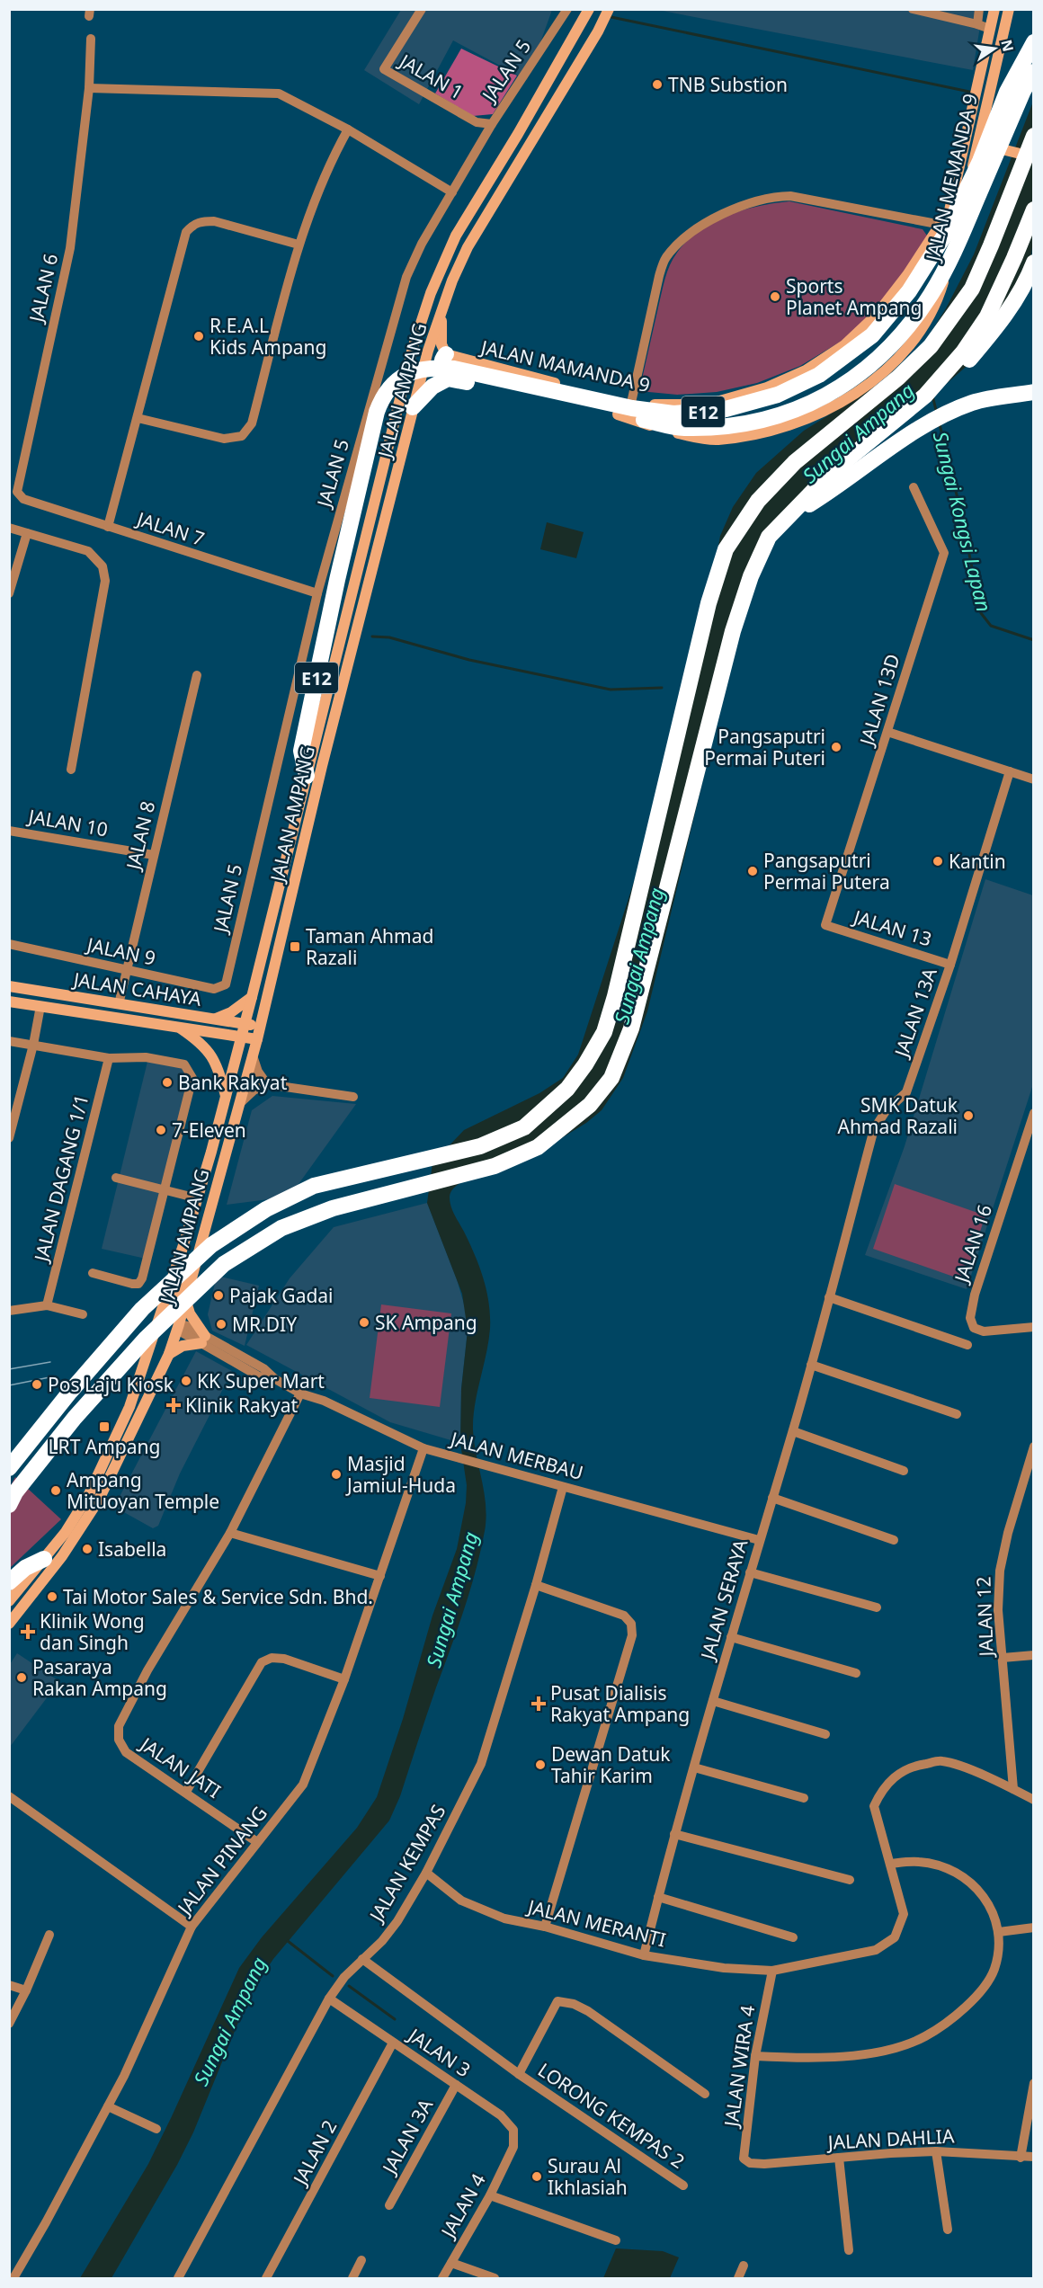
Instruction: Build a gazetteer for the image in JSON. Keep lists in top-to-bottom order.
{
  "streets": {
    "highway": ["E12"],
    "main road": [
      "JALAN MEMANDA 9",
      "JALAN MAMANDA 9",
      "JALAN AMPANG",
      "JALAN CAHAYA"
    ],
    "street": [
      "JALAN 5",
      "JALAN 1",
      "JALAN 6",
      "JALAN 7",
      "JALAN 13D",
      "JALAN 10",
      "JALAN 8",
      "JALAN 13",
      "JALAN 9",
      "JALAN 13A",
      "JALAN DAGANG 1/1",
      "JALAN 16",
      "JALAN MERBAU",
      "JALAN SERAYA",
      "JALAN 12",
      "JALAN JATI",
      "JALAN PINANG",
      "JALAN KEMPAS",
      "JALAN MERANTI",
      "JALAN 3",
      "JALAN WIRA 4",
      "LORONG KEMPAS 2",
      "JALAN 3A",
      "JALAN DAHLIA",
      "JALAN 2",
      "JALAN 4"
    ]
  },
  "crossings": [
    ["JALAN 5", "JALAN 1"],
    ["JALAN 5", "JALAN 7"],
    ["JALAN 5", "JALAN 9"],
    ["JALAN MEMANDA 9", "JALAN MAMANDA 9"],
    ["JALAN MEMANDA 9", "E12"],
    ["JALAN 6", "JALAN 7"],
    ["JALAN AMPANG", "E12"],
    ["JALAN AMPANG", "JALAN CAHAYA"],
    ["JALAN AMPANG", "JALAN MERBAU"],
    ["JALAN 13D", "JALAN 13"],
    ["JALAN 10", "JALAN 8"],
    ["JALAN 8", "JALAN 9"],
    ["JALAN 8", "JALAN CAHAYA"],
    ["JALAN 13", "JALAN 13A"],
    ["JALAN 13A", "JALAN SERAYA"],
    ["JALAN MERBAU", "JALAN SERAYA"],
    ["JALAN MERBAU", "JALAN JATI"],
    ["JALAN MERBAU", "JALAN PINANG"],
    ["JALAN MERBAU", "JALAN KEMPAS"],
    ["JALAN SERAYA", "JALAN MERANTI"],
    ["JALAN 12", "JALAN MERANTI"],
    ["JALAN JATI", "JALAN PINANG"],
    ["JALAN KEMPAS", "JALAN MERANTI"],
    ["JALAN KEMPAS", "JALAN 3"],
    ["JALAN KEMPAS", "LORONG KEMPAS 2"],
    ["JALAN MERANTI", "JALAN WIRA 4"],
    ["JALAN 3", "JALAN 3A"],
    ["JALAN 3", "JALAN 2"],
    ["JALAN 3", "JALAN 4"],
    ["JALAN WIRA 4", "JALAN DAHLIA"]
  ],
  "water": ["Sungai Ampang", "Sungai Kongsi Lapan"],
  "places": {
    "other": [
      "TNB Substion",
      "Sports Planet Ampang",
      "R.E.A.L Kids Ampang",
      "Pangsaputri Permai Puteri",
      "Kantin",
      "Pangsaputri Permai Putera",
      "Bank Rakyat",
      "SMK Datuk Ahmad Razali",
      "7-Eleven",
      "Pajak Gadai",
      "SK Ampang",
      "MR.DIY",
      "KK Super Mart",
      "Pos Laju Kiosk",
      "Masjid Jamiul-Huda",
      "Ampang Mituoyan Temple",
      "Isabella",
      "Tai Motor Sales & Service Sdn. Bhd.",
      "Pasaraya Rakan Ampang",
      "Dewan Datuk Tahir Karim",
      "Surau Al Ikhlasiah"
    ],
    "transit": ["Taman Ahmad Razali", "LRT Ampang"],
    "health": ["Klinik Rakyat", "Klinik Wong dan Singh", "Pusat Dialisis Rakyat Ampang"]
  },
  "north": "right"
}
